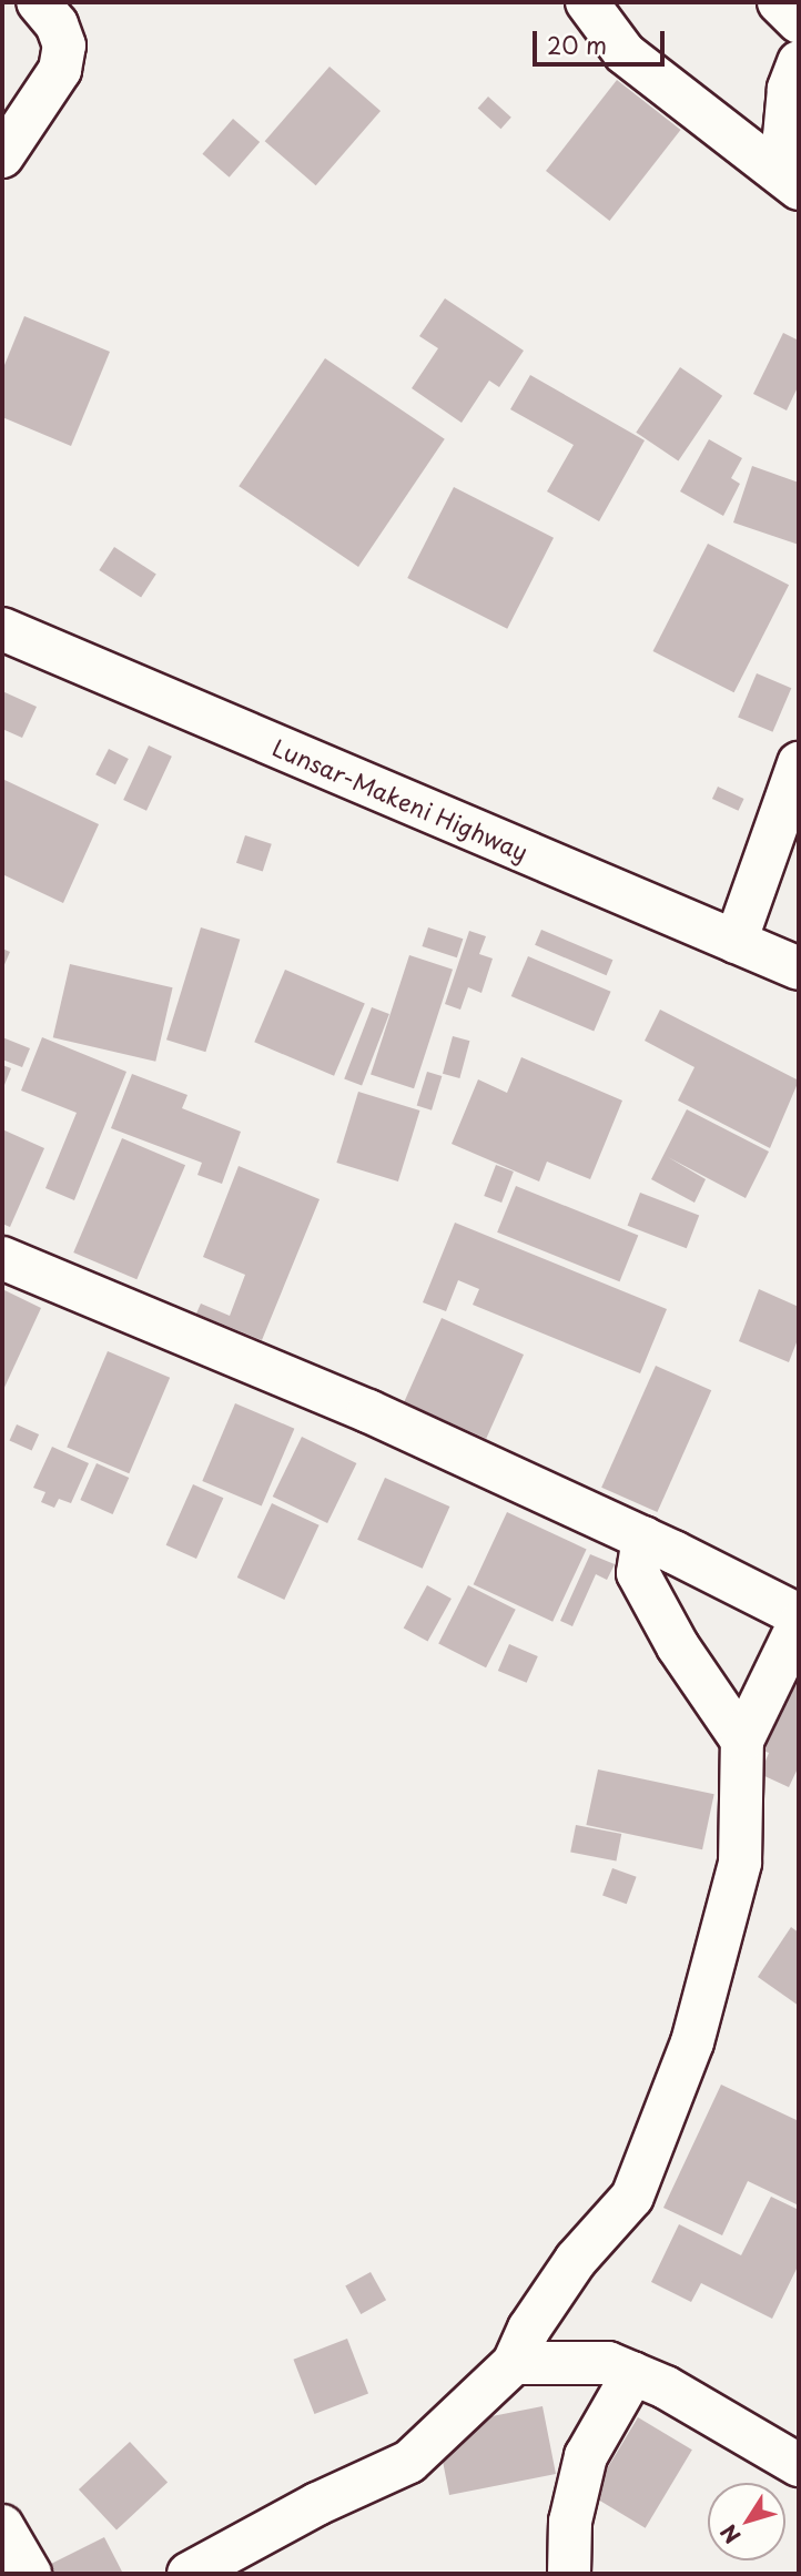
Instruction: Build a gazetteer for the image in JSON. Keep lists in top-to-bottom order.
{
  "streets": {
    "street": ["Lunsar-Makeni Highway"]
  },
  "scale_bar": "20 m",
  "north": "bottom left"
}
